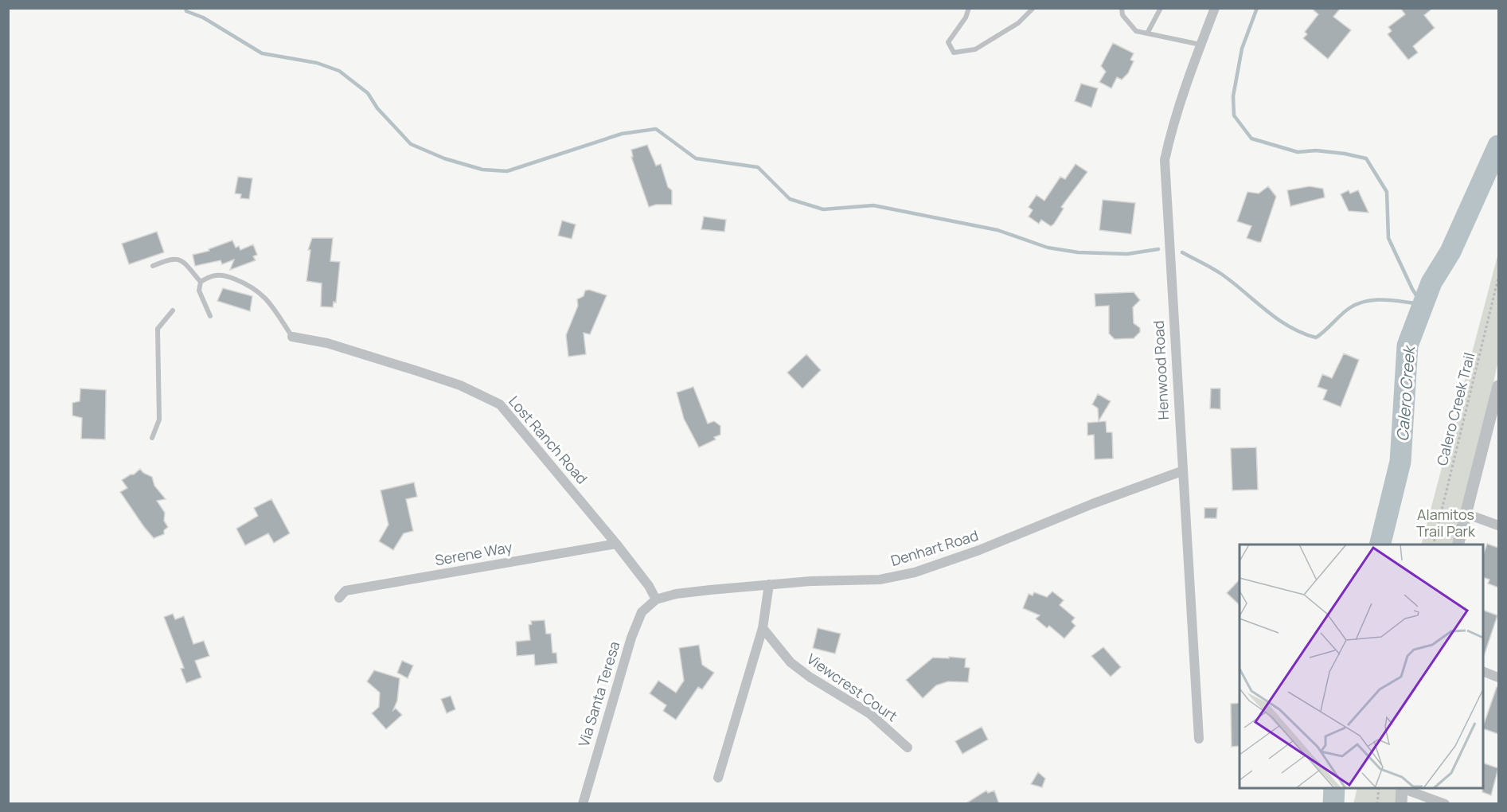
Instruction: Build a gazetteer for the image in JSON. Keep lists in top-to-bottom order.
{
  "streets": {
    "street": [
      "Henwood Road",
      "Lost Ranch Road",
      "Denhart Road",
      "Serene Way",
      "Viewcrest Court",
      "Via Santa Teresa"
    ],
    "path": ["Calero Creek Trail"]
  },
  "crossings": [
    ["Henwood Road", "Denhart Road"],
    ["Lost Ranch Road", "Denhart Road"],
    ["Lost Ranch Road", "Serene Way"],
    ["Lost Ranch Road", "Via Santa Teresa"],
    ["Denhart Road", "Via Santa Teresa"]
  ],
  "water": ["Calero Creek"],
  "parks": ["Alamitos Trail Park"]
}
